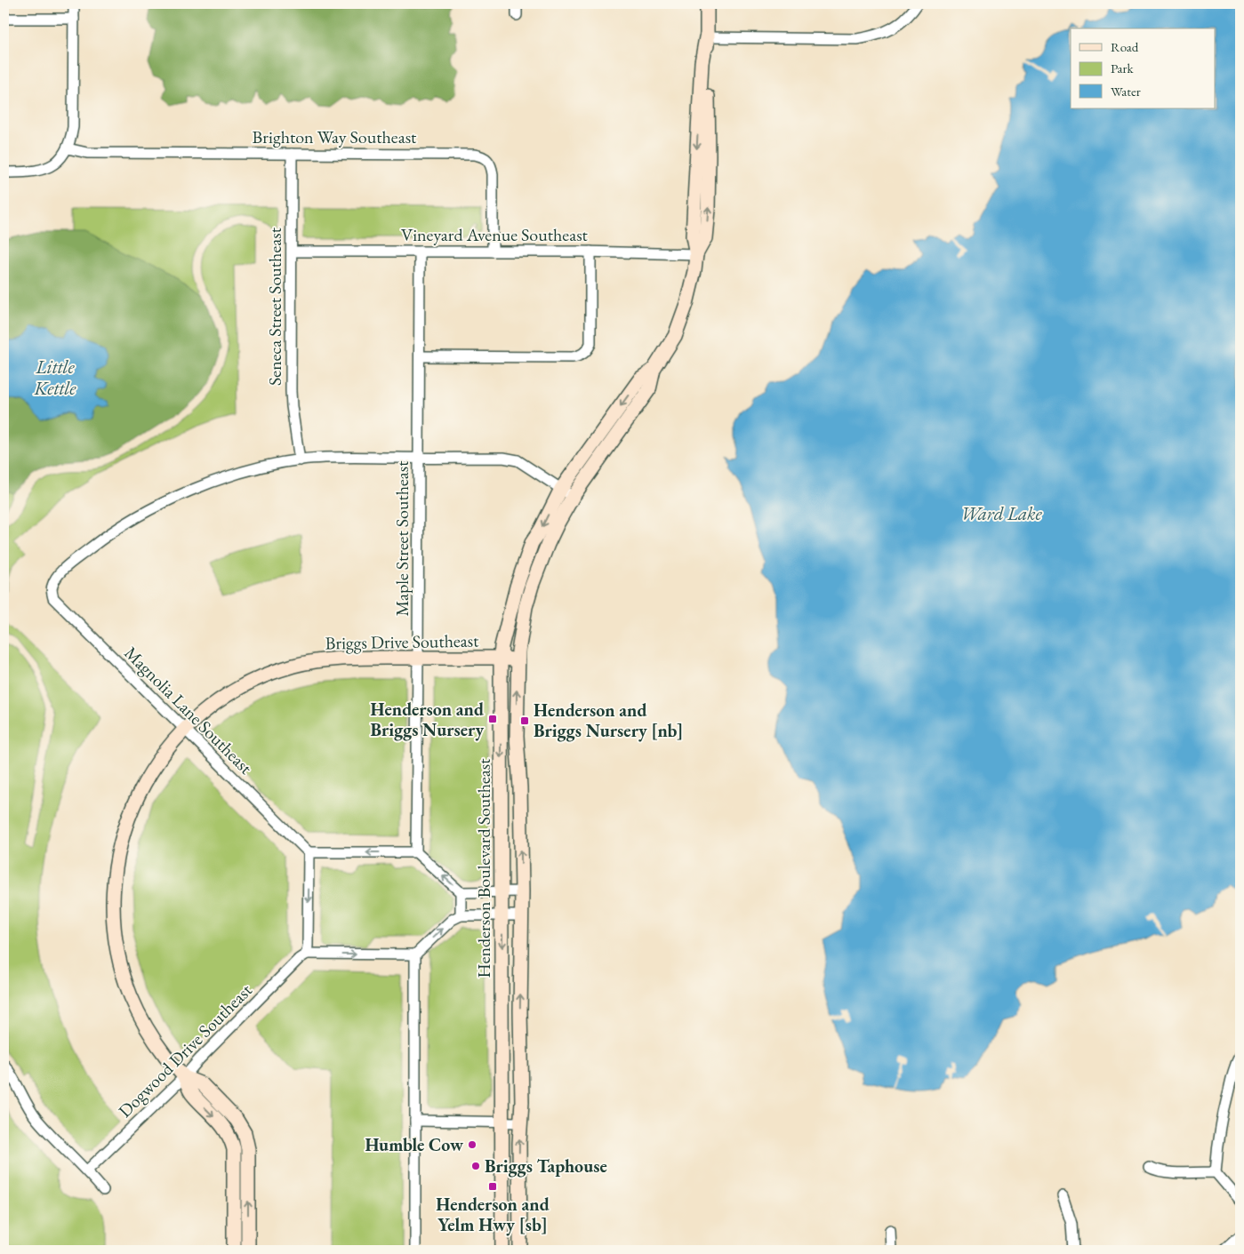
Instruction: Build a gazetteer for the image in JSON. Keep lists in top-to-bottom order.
{
  "streets": {
    "main road": ["Briggs Drive Southeast", "Henderson Boulevard Southeast"],
    "street": [
      "Brighton Way Southeast",
      "Vineyard Avenue Southeast",
      "Seneca Street Southeast",
      "Maple Street Southeast",
      "Magnolia Lane Southeast",
      "Dogwood Drive Southeast"
    ]
  },
  "crossings": [
    ["Brighton Way Southeast", "Vineyard Avenue Southeast"],
    ["Brighton Way Southeast", "Seneca Street Southeast"],
    ["Vineyard Avenue Southeast", "Seneca Street Southeast"],
    ["Vineyard Avenue Southeast", "Maple Street Southeast"],
    ["Vineyard Avenue Southeast", "Henderson Boulevard Southeast"],
    ["Seneca Street Southeast", "Magnolia Lane Southeast"],
    ["Maple Street Southeast", "Briggs Drive Southeast"],
    ["Briggs Drive Southeast", "Magnolia Lane Southeast"],
    ["Briggs Drive Southeast", "Henderson Boulevard Southeast"],
    ["Briggs Drive Southeast", "Dogwood Drive Southeast"]
  ],
  "water": ["Little Kettle", "Ward Lake"],
  "places": {
    "transit": ["Henderson and Briggs Nursery", "Henderson and Briggs Nursery [nb]", "Henderson and Yelm Hwy [sb]"],
    "other": ["Humble Cow", "Briggs Taphouse"]
  },
  "legend": ["Road", "Park", "Water"]
}
